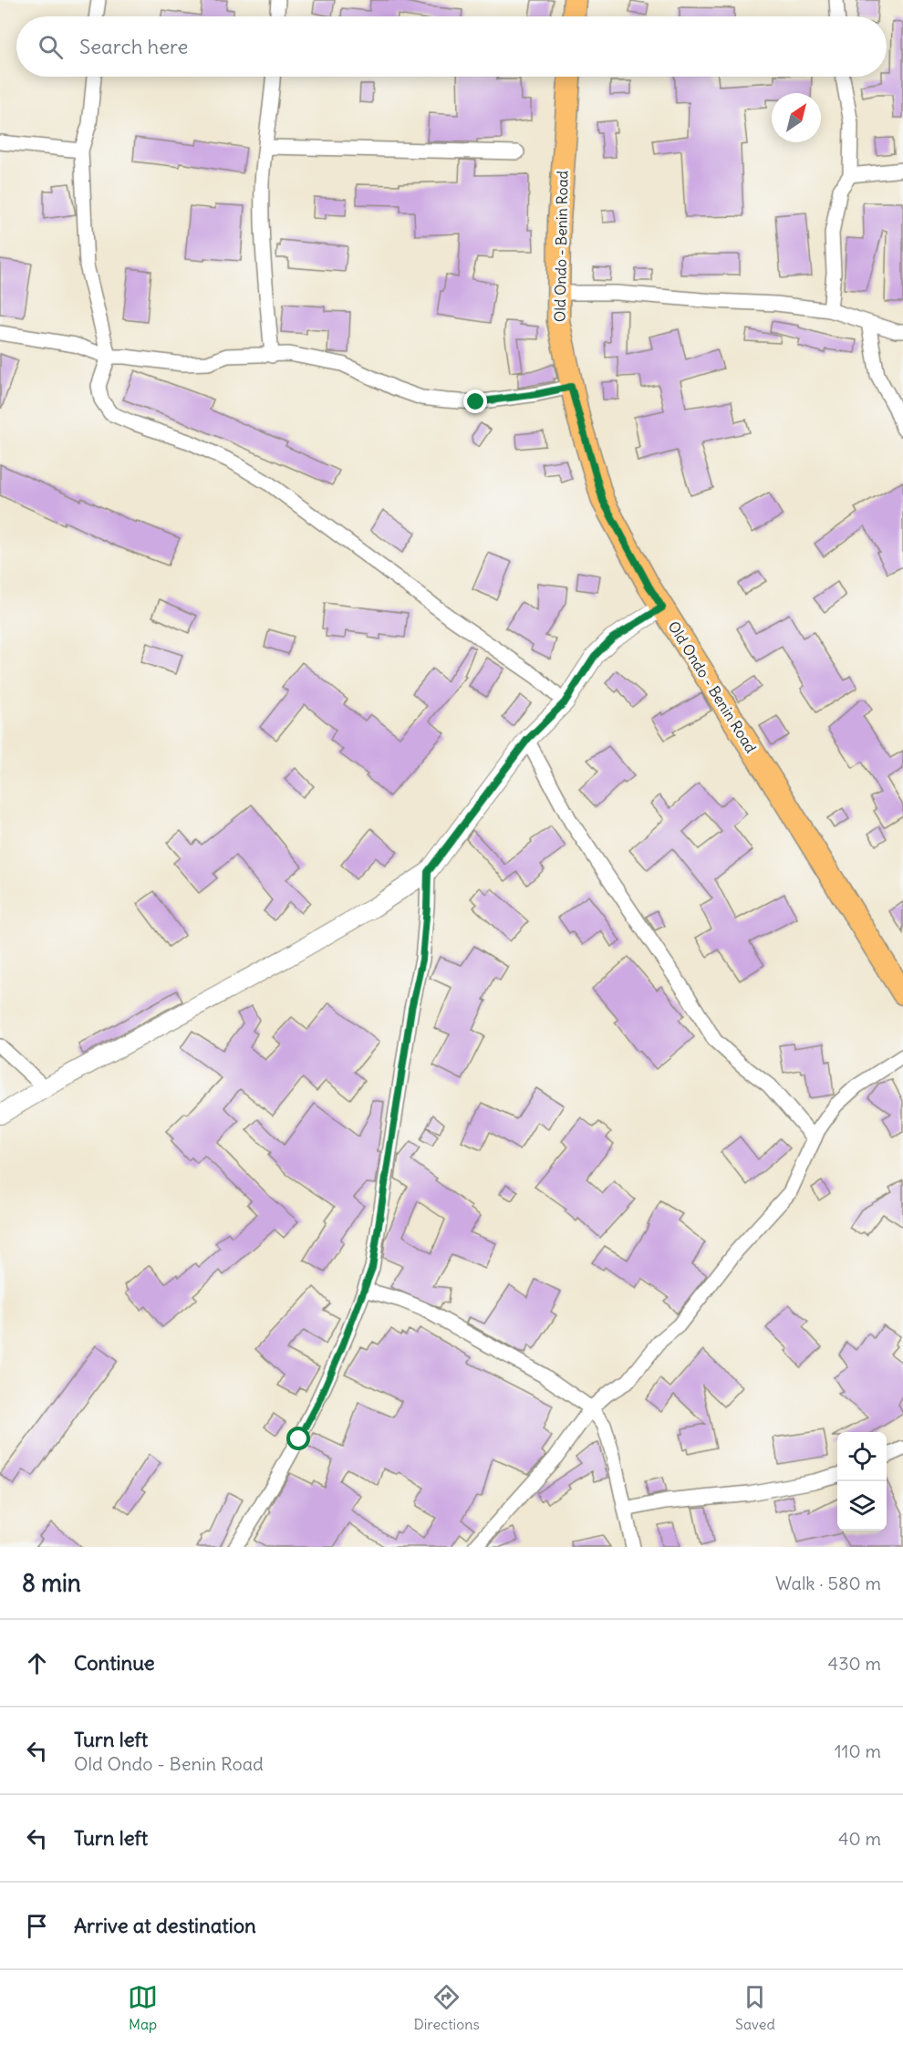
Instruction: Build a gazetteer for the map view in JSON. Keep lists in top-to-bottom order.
{
  "streets": {
    "main road": ["Old Ondo - Benin Road"]
  },
  "north": "top right",
  "page": {
    "search": "Search here",
    "heading": ["8 min", "Walk · 580 m"],
    "list": [
      ["Continue", "430 m"],
      ["Turn left", "Old Ondo - Benin Road", "110 m"],
      ["Turn left", "40 m"],
      "Arrive at destination"
    ],
    "nav": ["Map", "Directions", "Saved"]
  }
}
